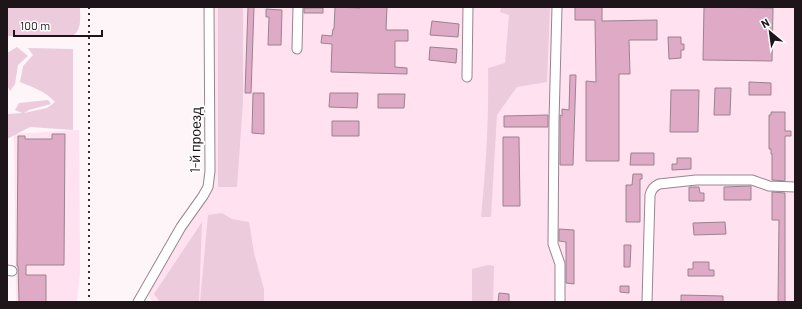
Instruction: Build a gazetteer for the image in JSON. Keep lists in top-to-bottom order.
{
  "streets": {
    "street": ["1-й проезд"]
  },
  "scale_bar": "100 m",
  "north": "top left"
}
